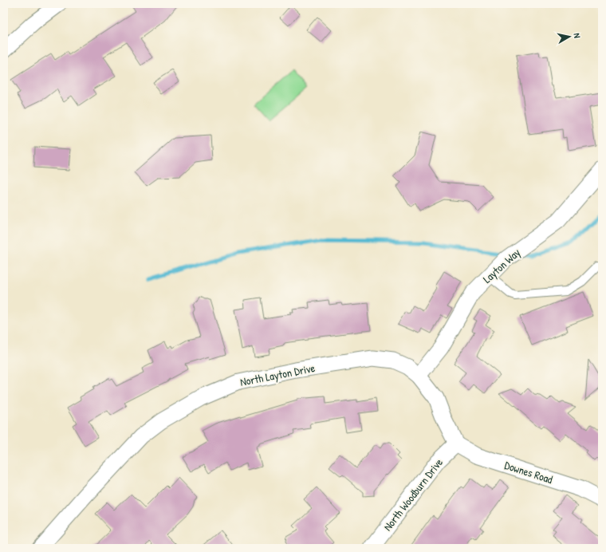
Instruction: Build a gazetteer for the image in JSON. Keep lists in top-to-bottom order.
{
  "streets": {
    "street": [
      "Layton Way",
      "North Layton Drive",
      "Downes Road",
      "North Woodburn Drive"
    ]
  },
  "crossings": [
    ["Layton Way", "North Layton Drive"],
    ["North Layton Drive", "Downes Road"],
    ["North Layton Drive", "North Woodburn Drive"],
    ["Downes Road", "North Woodburn Drive"]
  ],
  "north": "right"
}
